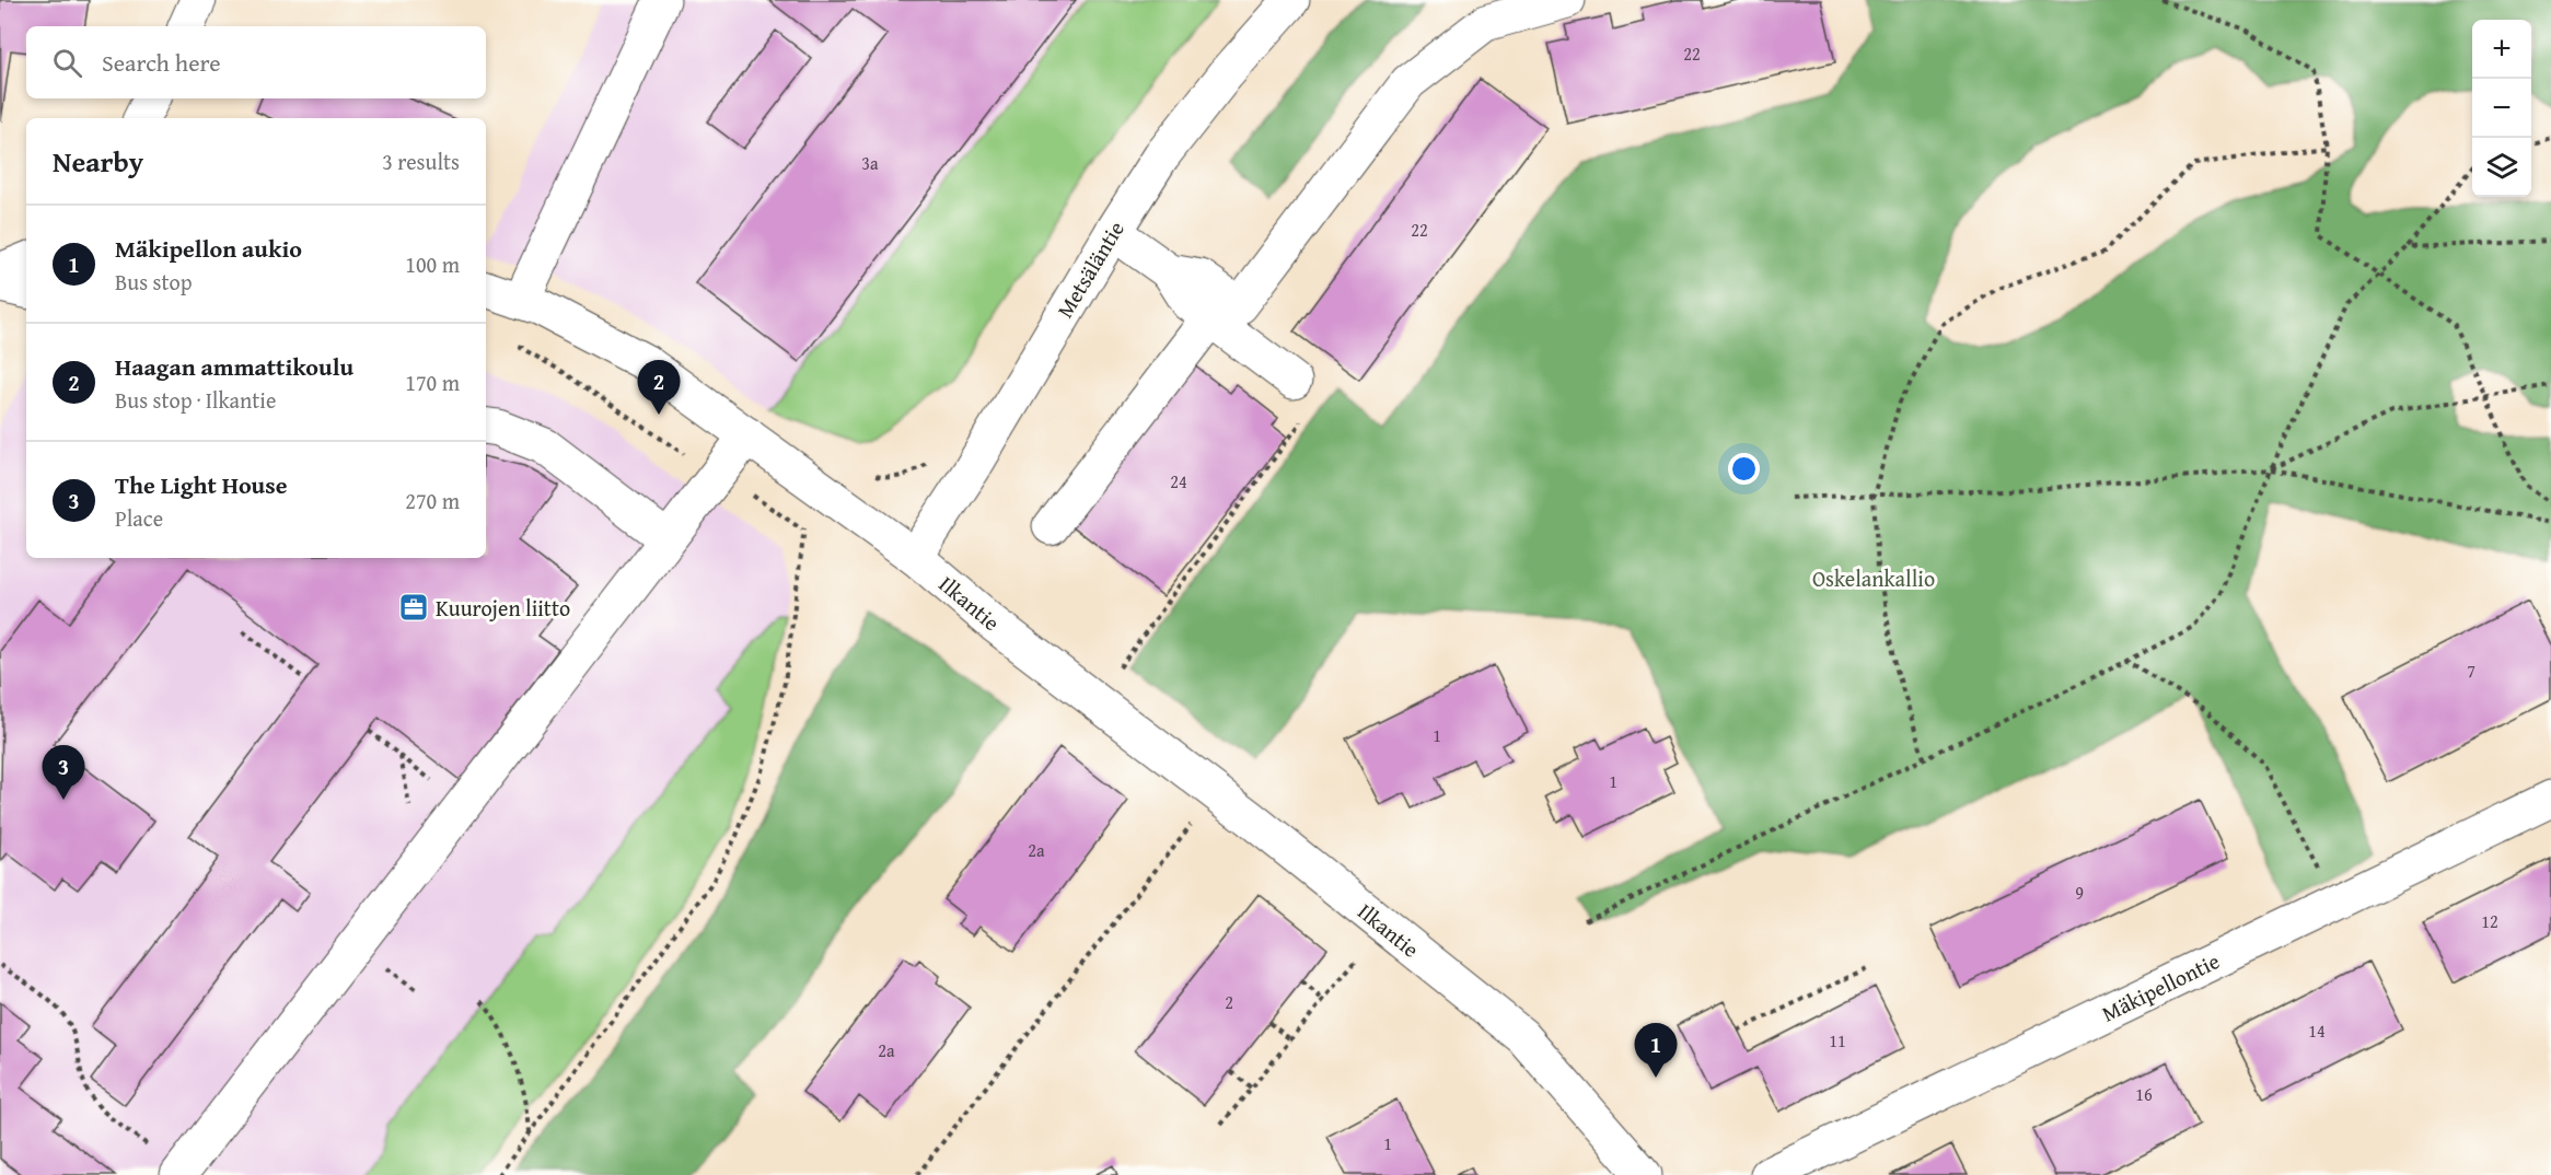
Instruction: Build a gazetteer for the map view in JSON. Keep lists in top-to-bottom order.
{
  "streets": {
    "street": ["Metsäläntie", "Ilkantie", "Mäkipellontie"]
  },
  "crossings": [
    ["Metsäläntie", "Ilkantie"]
  ],
  "parks": ["Oskelankallio"],
  "places": {
    "office": ["Kuurojen liitto"]
  },
  "house_numbers": [
    "22",
    "3a",
    "22",
    "24",
    "7",
    "1",
    "1",
    "2a",
    "9",
    "12",
    "2",
    "14",
    "11",
    "2a",
    "16",
    "1"
  ],
  "page": {
    "map_buttons": ["+", "−"],
    "search": "Search here",
    "heading": ["Nearby", "3 results"],
    "list": [
      {
        "mark": "1",
        "name": "Mäkipellon aukio",
        "note": "Bus stop",
        "value": "100 m"
      },
      {
        "mark": "2",
        "name": "Haagan ammattikoulu",
        "note": "Bus stop · Ilkantie",
        "value": "170 m"
      },
      {
        "mark": "3",
        "name": "The Light House",
        "note": "Place",
        "value": "270 m"
      }
    ],
    "pins": ["2", "3", "1"]
  }
}
